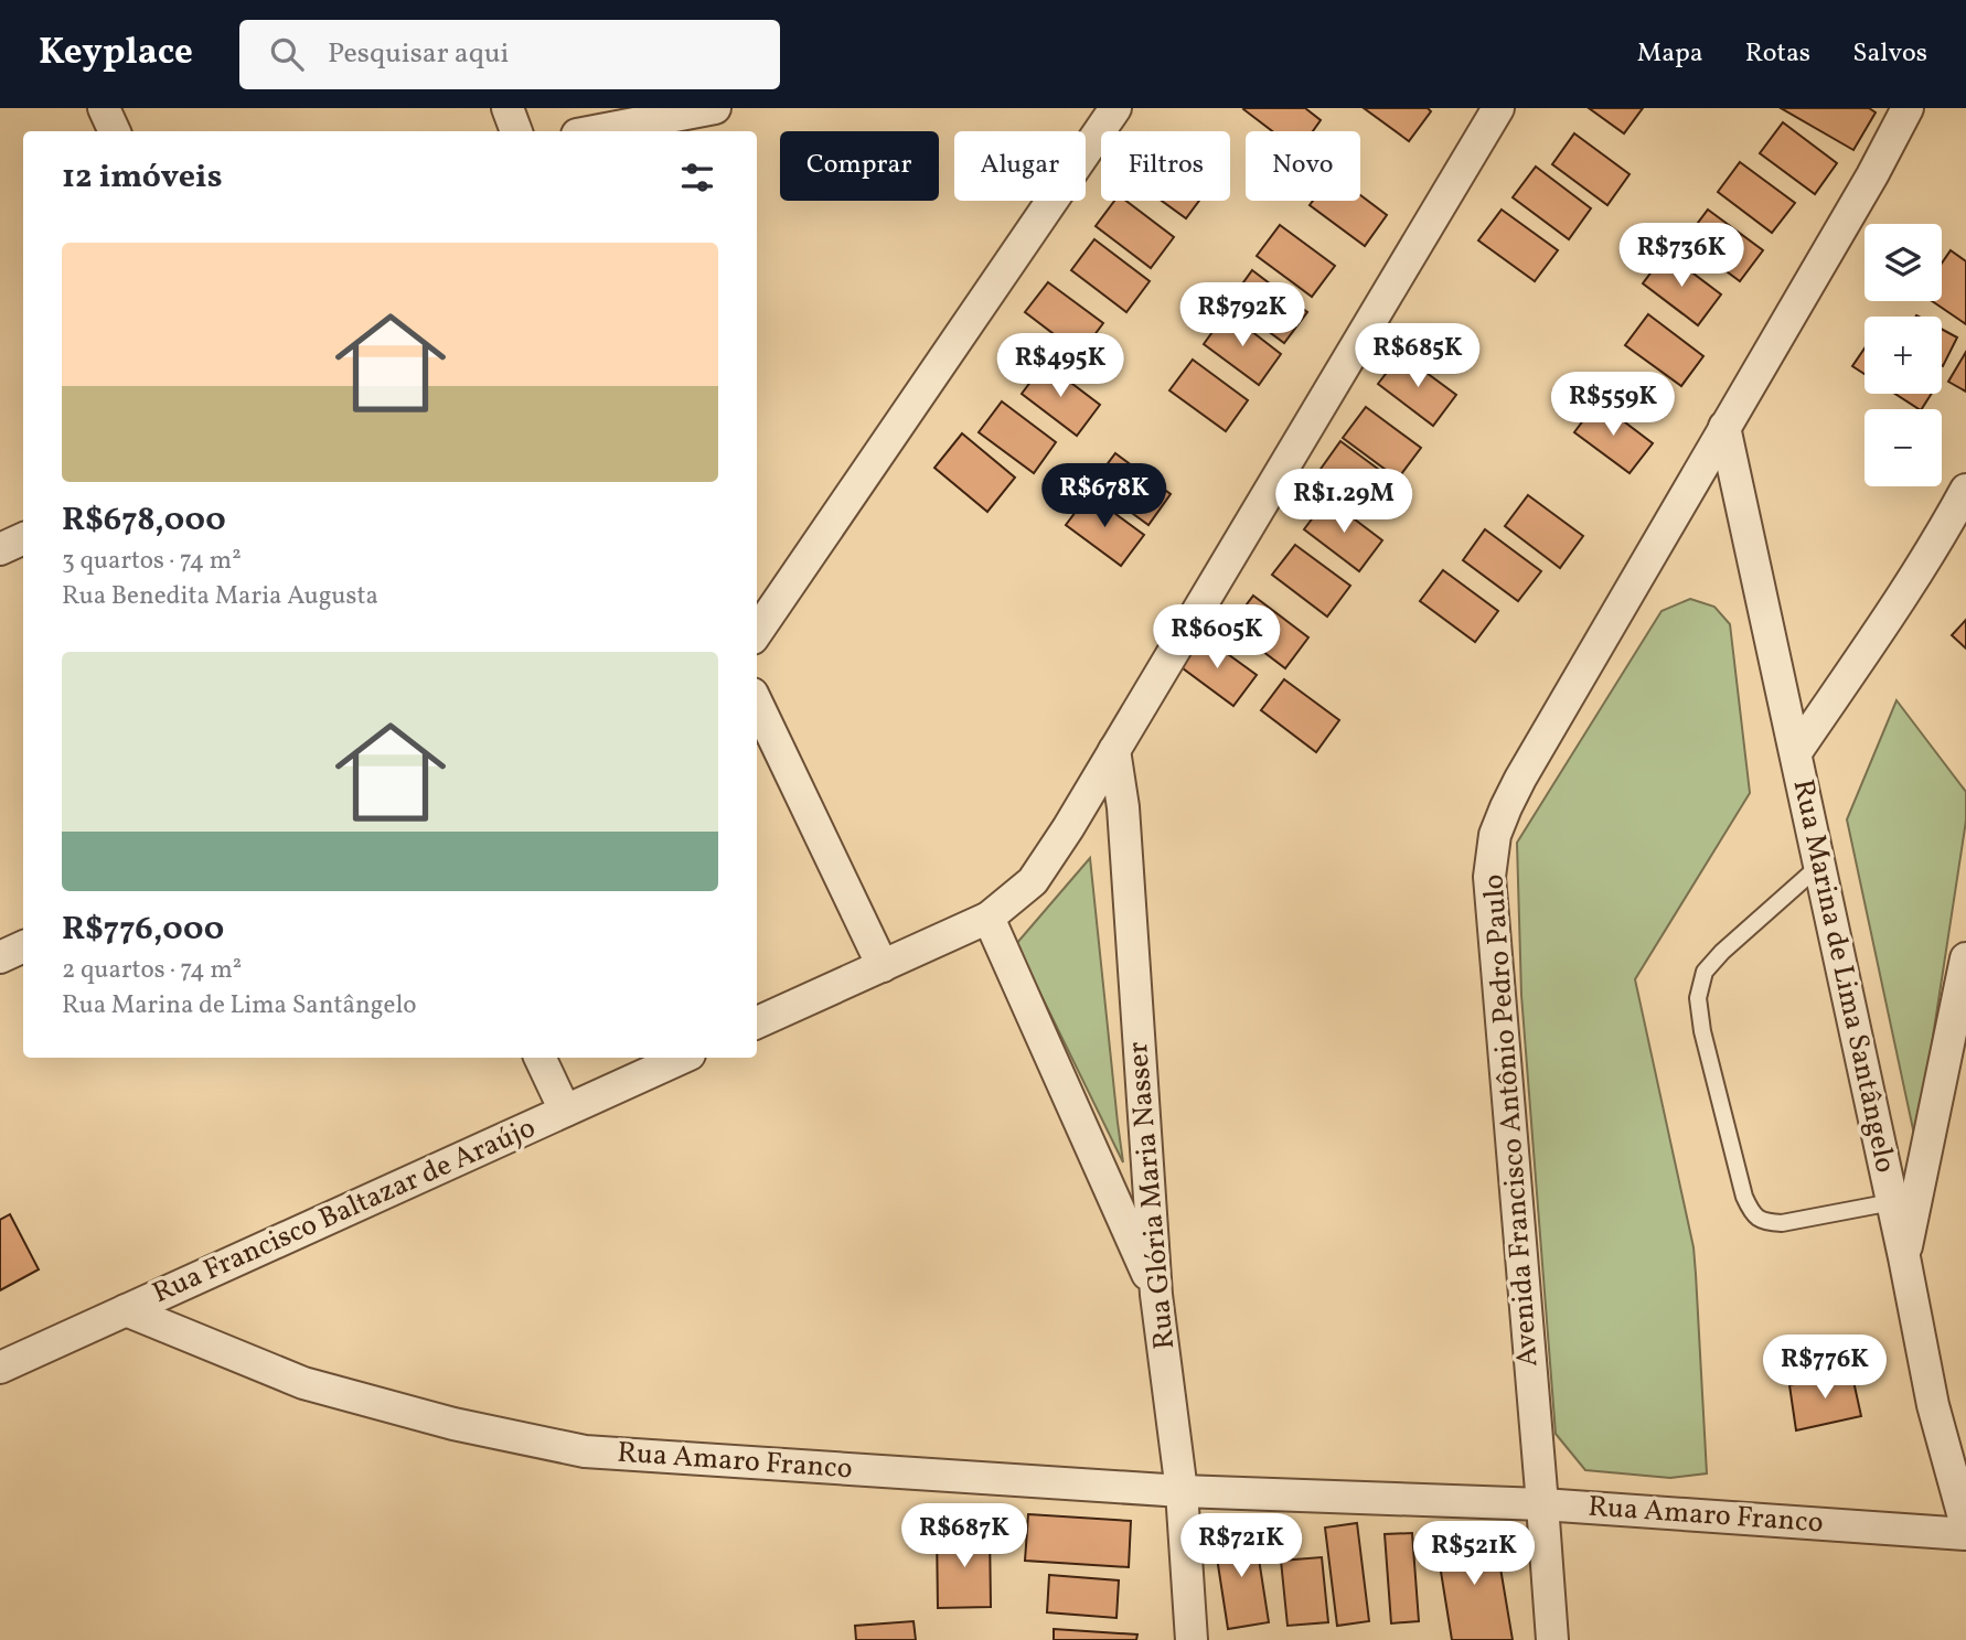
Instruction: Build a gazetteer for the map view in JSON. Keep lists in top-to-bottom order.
{
  "streets": {
    "street": [
      "Rua Marina de Lima Santângelo",
      "Avenida Francisco Antônio Pedro Paulo",
      "Rua Glória Maria Nasser",
      "Rua Francisco Baltazar de Araújo",
      "Rua Amaro Franco"
    ]
  },
  "crossings": [
    ["Rua Marina de Lima Santângelo", "Avenida Francisco Antônio Pedro Paulo"],
    ["Avenida Francisco Antônio Pedro Paulo", "Rua Amaro Franco"],
    ["Rua Glória Maria Nasser", "Rua Amaro Franco"],
    ["Rua Francisco Baltazar de Araújo", "Rua Amaro Franco"]
  ],
  "page": {
    "header": "Keyplace",
    "search": "Pesquisar aqui",
    "nav": ["Mapa", "Rotas", "Salvos"],
    "chip": [
      "Comprar",
      "Alugar",
      "Filtros",
      "Novo"
    ],
    "heading": "12 imóveis",
    "price": [
      "R$736K",
      "R$792K",
      "R$685K",
      "R$495K",
      "R$559K",
      "R$678K",
      "R$1.29M",
      "R$605K",
      "R$776K",
      "R$687K",
      "R$721K",
      "R$521K"
    ],
    "map_buttons": ["+", "−"],
    "list": [
      {
        "name": "R$678,000",
        "note": "3 quartos · 74 m² · Rua Benedita Maria Augusta"
      },
      {
        "name": "R$776,000",
        "note": "2 quartos · 74 m² · Rua Marina de Lima Santângelo"
      }
    ]
  }
}
